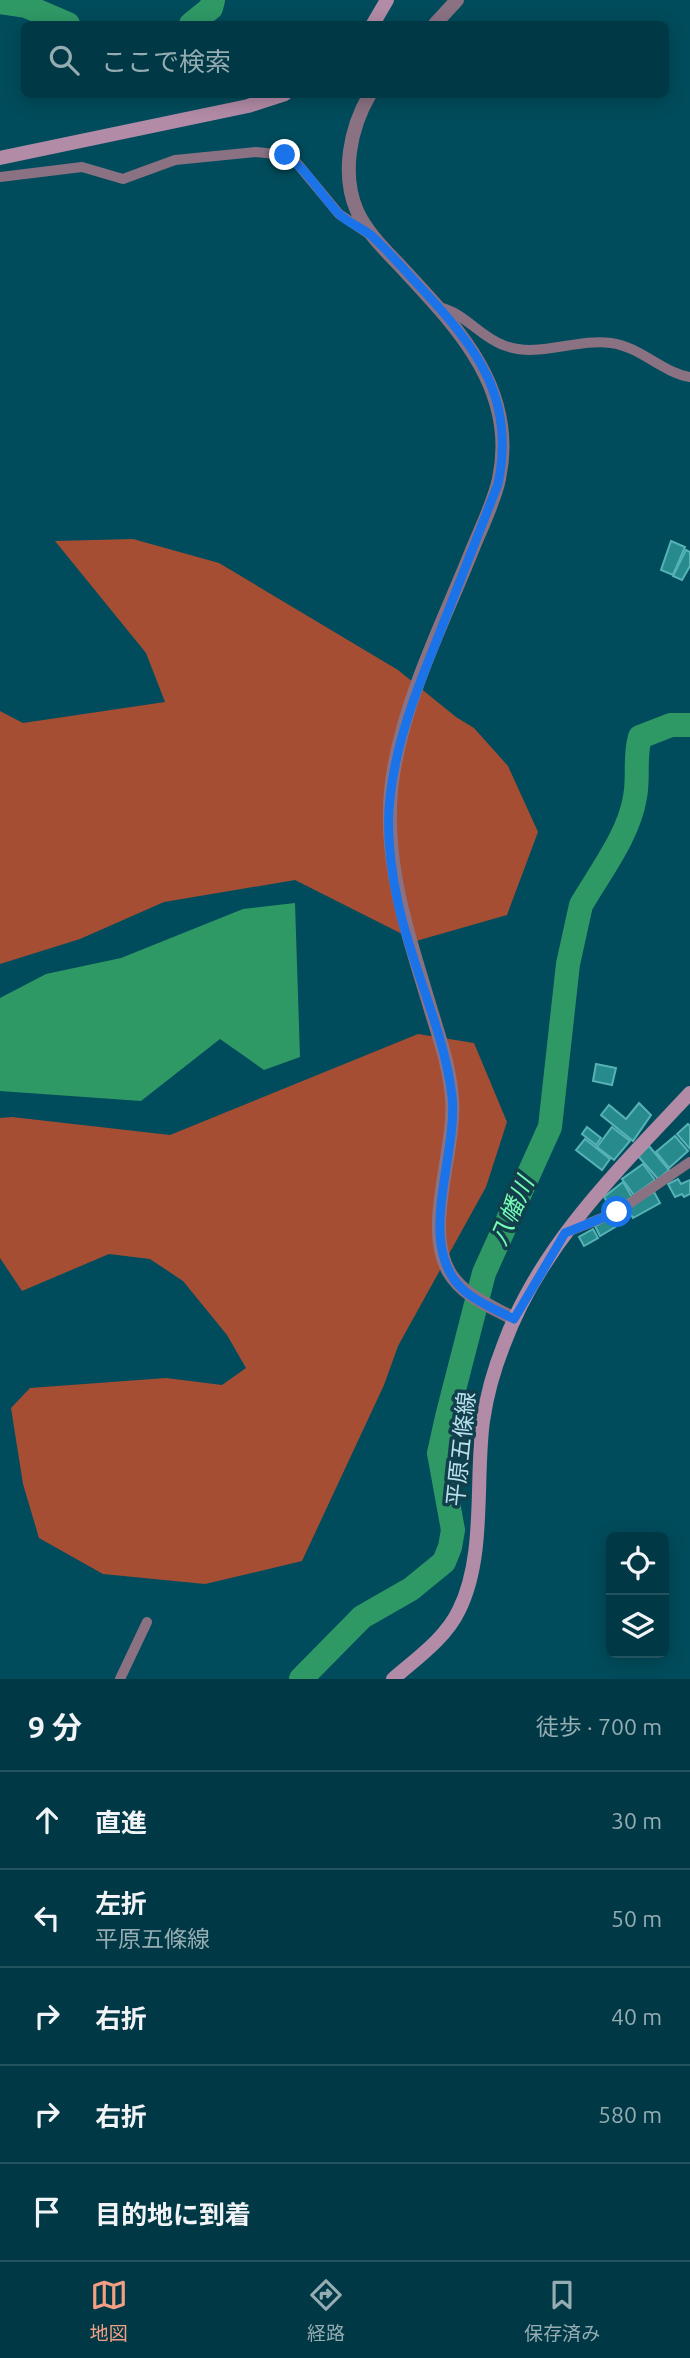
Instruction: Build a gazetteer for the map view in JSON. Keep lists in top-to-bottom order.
{
  "streets": {
    "main road": ["平原五條線"]
  },
  "water": ["八幡川"],
  "page": {
    "search": "ここで検索",
    "heading": ["9 分", "徒歩 · 700 m"],
    "list": [
      ["直進", "30 m"],
      ["左折", "平原五條線", "50 m"],
      ["右折", "40 m"],
      ["右折", "580 m"],
      "目的地に到着"
    ],
    "nav": ["地図", "経路", "保存済み"]
  }
}
